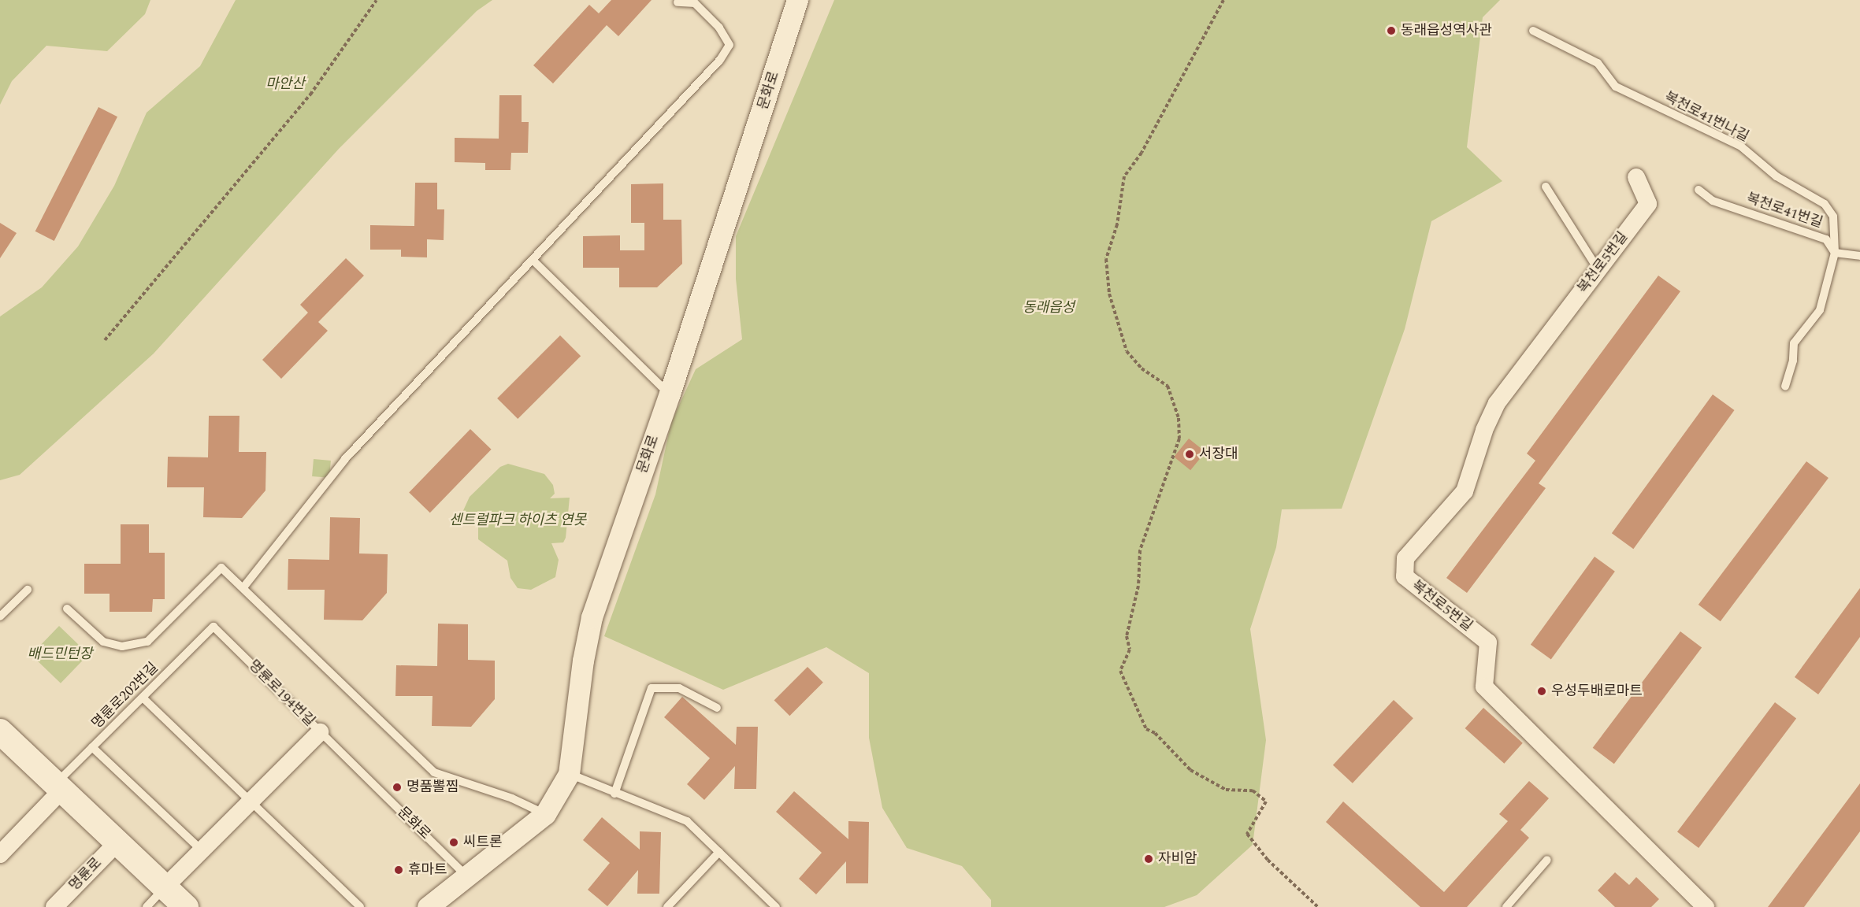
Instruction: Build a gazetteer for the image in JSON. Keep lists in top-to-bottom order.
{
  "streets": {
    "street": [
      "문화로",
      "복천로5번길",
      "명륜로194번길",
      "명륜로"
    ],
    "lane": ["복천로41번나길", "복천로41번길", "명륜로202번길"]
  },
  "crossings": [
    ["문화로", "명륜로194번길"],
    ["복천로41번나길", "복천로41번길"],
    ["명륜로194번길", "명륜로202번길"]
  ],
  "parks": [
    "마안산",
    "동래읍성",
    "센트럴파크 하이츠 연못",
    "배드민턴장"
  ],
  "places": [
    "동래읍성역사관",
    "서장대",
    "우성두배로마트",
    "명품뽈찜",
    "씨트론",
    "자비암",
    "휴마트"
  ]
}
